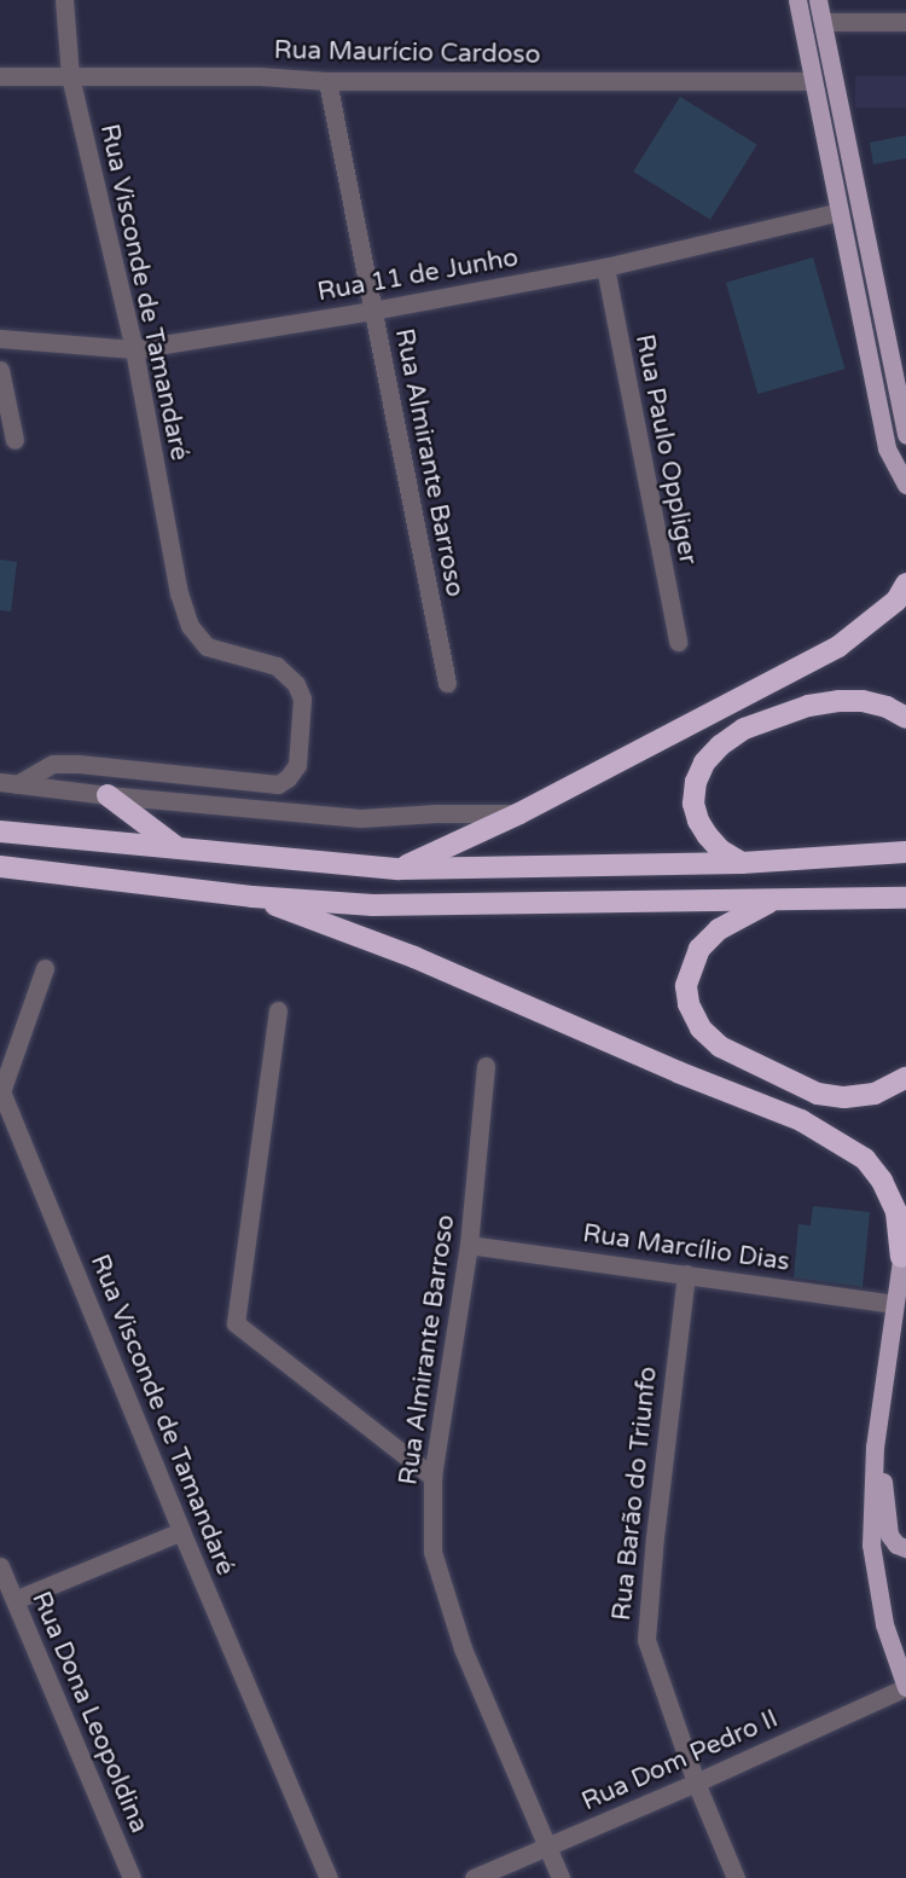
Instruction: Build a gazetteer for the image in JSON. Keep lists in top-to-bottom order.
{
  "streets": {
    "street": [
      "Rua Maurício Cardoso",
      "Rua 11 de Junho",
      "Rua Visconde de Tamandaré",
      "Rua Paulo Oppliger",
      "Rua Almirante Barroso",
      "Rua Marcílio Dias",
      "Rua Barão do Triunfo",
      "Rua Dona Leopoldina",
      "Rua Dom Pedro II"
    ]
  },
  "crossings": [
    ["Rua Maurício Cardoso", "Rua Visconde de Tamandaré"],
    ["Rua Maurício Cardoso", "Rua Almirante Barroso"],
    ["Rua 11 de Junho", "Rua Visconde de Tamandaré"],
    ["Rua 11 de Junho", "Rua Paulo Oppliger"],
    ["Rua 11 de Junho", "Rua Almirante Barroso"],
    ["Rua Almirante Barroso", "Rua Marcílio Dias"],
    ["Rua Almirante Barroso", "Rua Dom Pedro II"],
    ["Rua Marcílio Dias", "Rua Barão do Triunfo"],
    ["Rua Barão do Triunfo", "Rua Dom Pedro II"]
  ]
}
